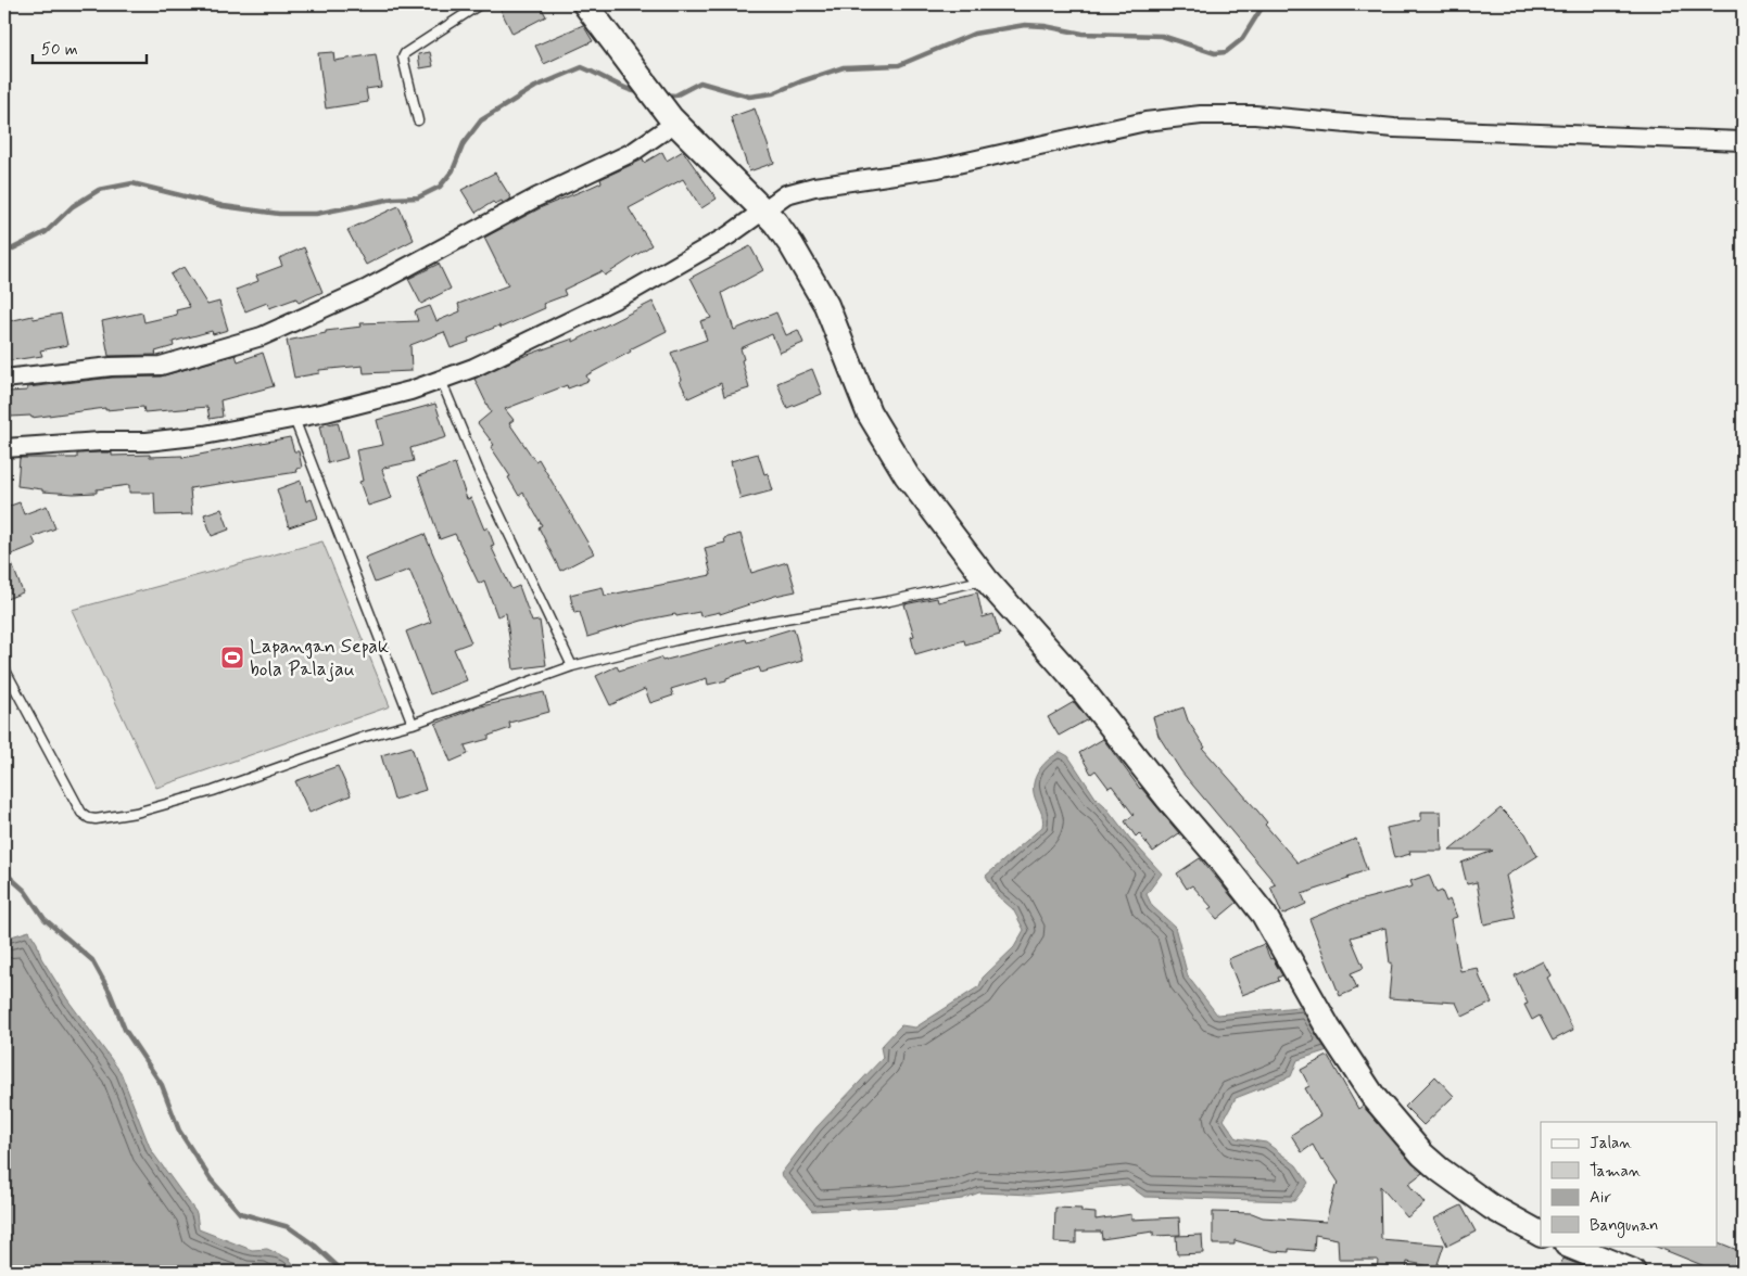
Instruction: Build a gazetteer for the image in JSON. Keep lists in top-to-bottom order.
{
  "places": {
    "sports": ["Lapangan Sepak bola Palajau"]
  },
  "legend": [
    "Jalan",
    "Taman",
    "Air",
    "Bangunan"
  ],
  "scale_bar": "50 m"
}
